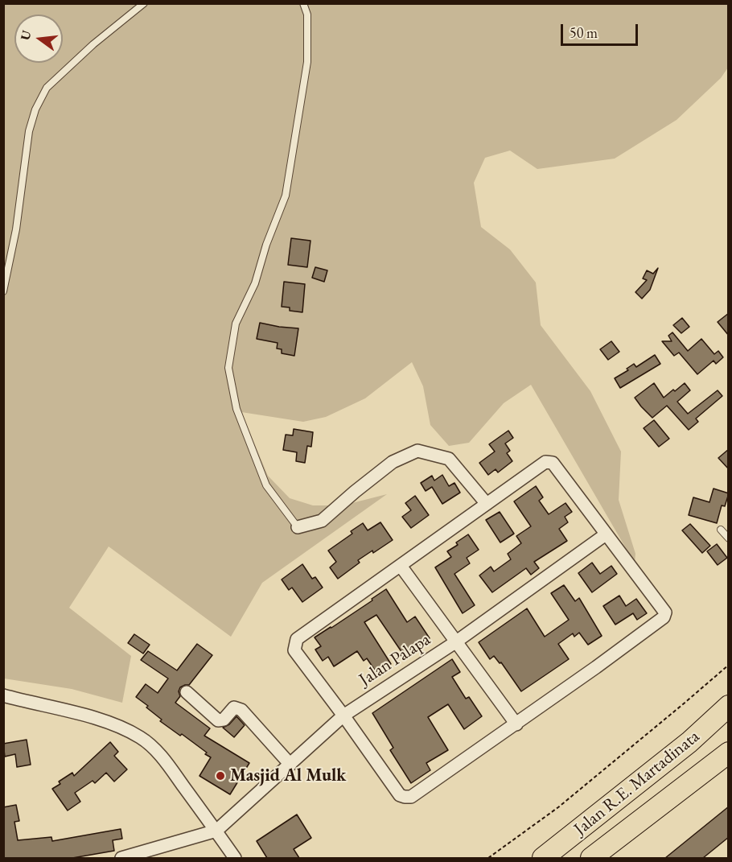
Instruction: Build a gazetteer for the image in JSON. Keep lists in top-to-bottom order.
{
  "streets": {
    "highway": ["Jalan R.E. Martadinata"],
    "street": ["Jalan Palapa"]
  },
  "places": ["Masjid Al Mulk"],
  "scale_bar": "50 m",
  "north": "left"
}
